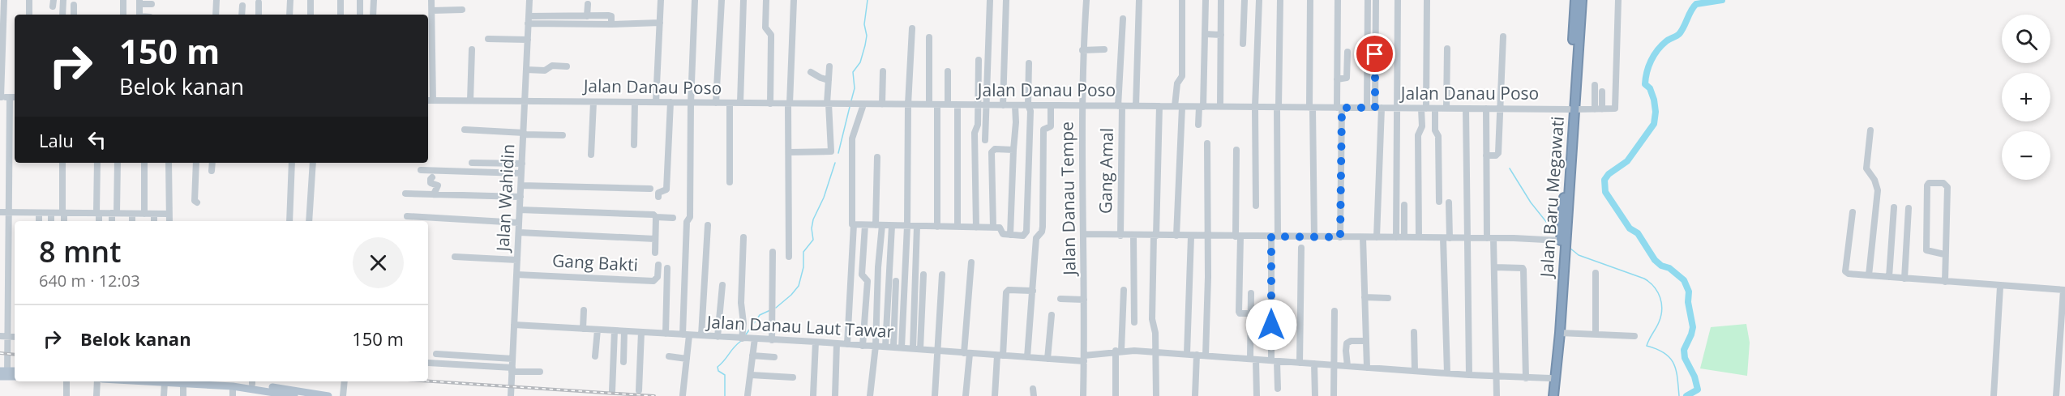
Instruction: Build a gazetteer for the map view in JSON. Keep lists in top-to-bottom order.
{
  "streets": {
    "highway": ["Jalan Baru Megawati"],
    "street": [
      "Jalan Danau Poso",
      "Gang Amal",
      "Jalan Wahidin",
      "Jalan Danau Tempe",
      "Gang Bakti",
      "Jalan Danau Laut Tawar"
    ]
  },
  "crossings": [
    ["Jalan Danau Poso", "Gang Amal"],
    ["Jalan Danau Poso", "Jalan Baru Megawati"],
    ["Jalan Danau Poso", "Jalan Wahidin"],
    ["Jalan Danau Poso", "Jalan Danau Tempe"],
    ["Jalan Baru Megawati", "Jalan Danau Laut Tawar"],
    ["Jalan Wahidin", "Gang Bakti"],
    ["Jalan Wahidin", "Jalan Danau Laut Tawar"],
    ["Jalan Danau Tempe", "Jalan Danau Laut Tawar"]
  ],
  "page": {
    "map_buttons": ["+", "−"],
    "turn": ["150 m", "Belok kanan"],
    "then": "Lalu",
    "heading": ["8 mnt", "640 m · 12:03"],
    "list": [
      {
        "name": "Belok kanan",
        "value": "150 m"
      }
    ]
  }
}
